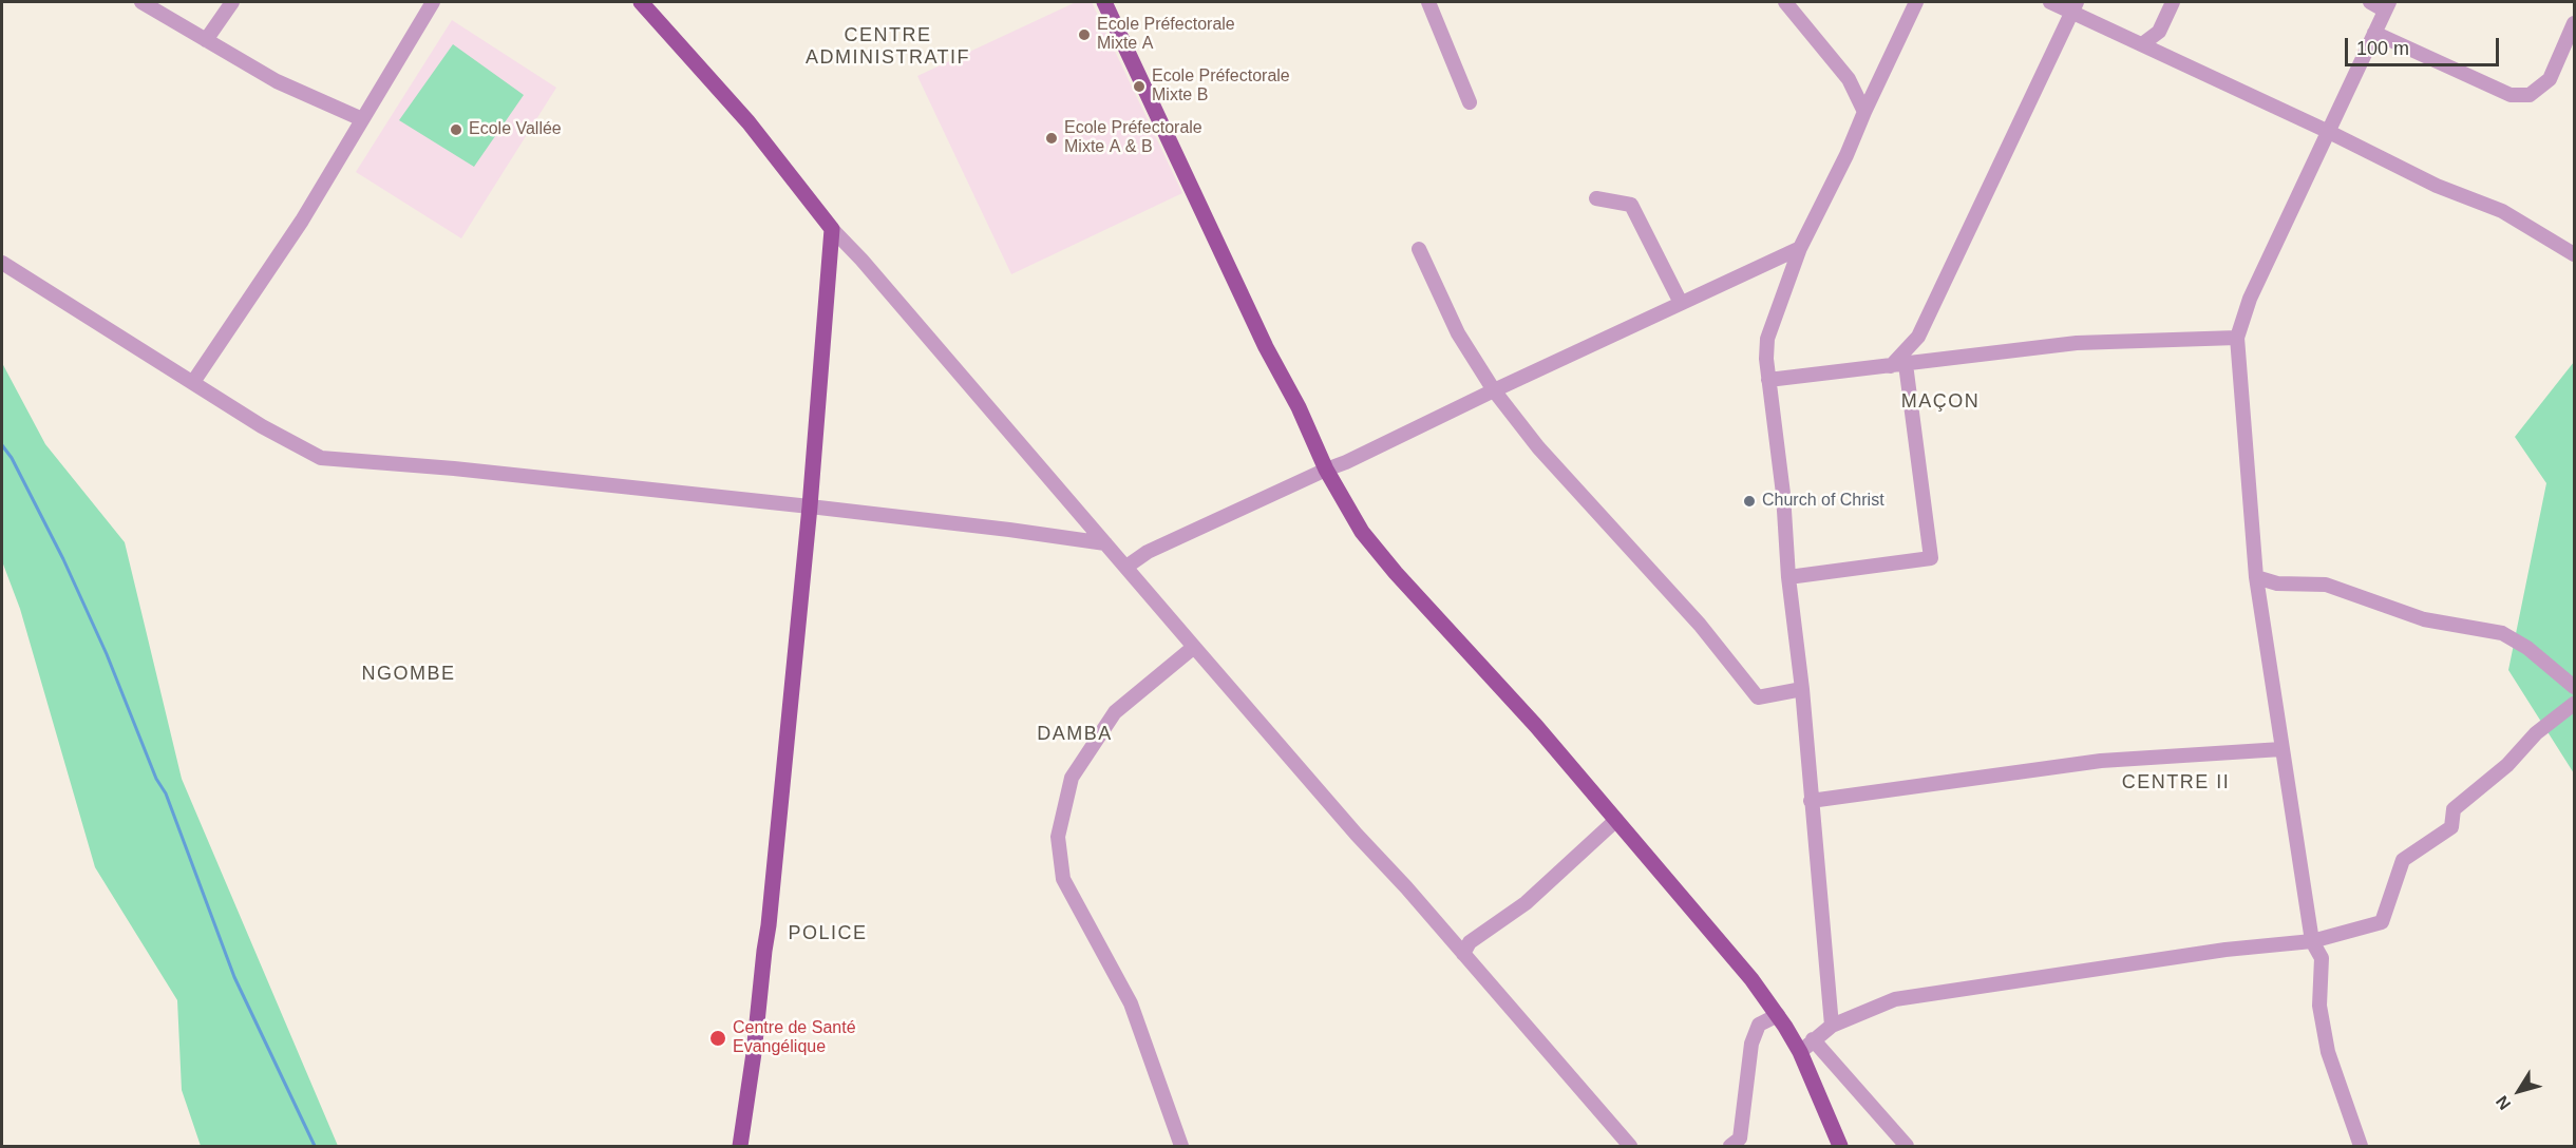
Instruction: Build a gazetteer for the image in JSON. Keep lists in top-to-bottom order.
{
  "districts": [
    "CENTRE ADMINISTRATIF",
    "MAÇON",
    "NGOMBE",
    "DAMBA",
    "CENTRE II",
    "POLICE"
  ],
  "places": [
    "Ecole Préfectorale Mixte A",
    "Ecole Préfectorale Mixte B",
    "Ecole Vallée",
    "Ecole Préfectorale Mixte A & B",
    "Church of Christ",
    "Centre de Santé Evangélique"
  ],
  "scale_bar": "100 m",
  "north": "bottom left"
}
